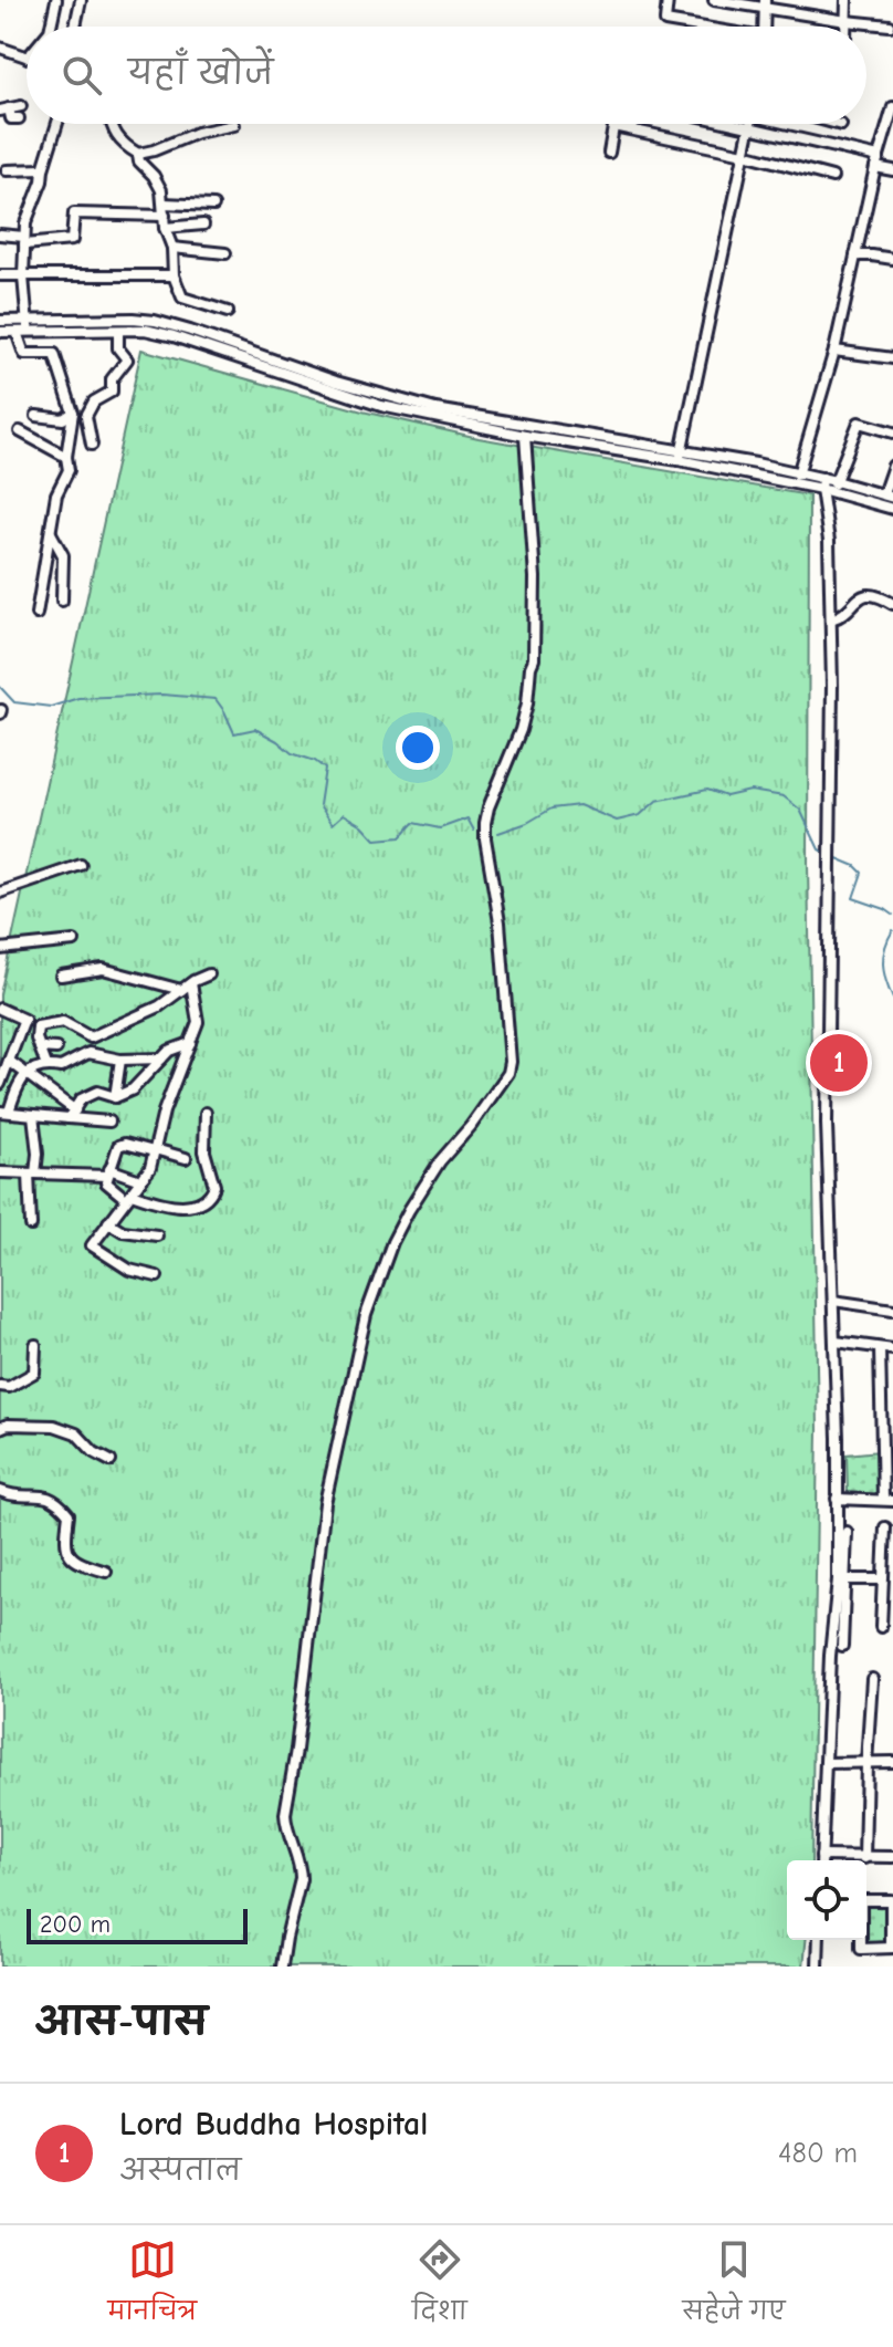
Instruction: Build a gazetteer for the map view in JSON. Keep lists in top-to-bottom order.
{
  "scale_bar": "200 m",
  "page": {
    "search": "यहाँ खोजें",
    "pins": "1",
    "scale": "200 m",
    "heading": "आस-पास",
    "list": [
      {
        "mark": "1",
        "name": "Lord Buddha Hospital",
        "note": "अस्पताल",
        "value": "480 m"
      }
    ],
    "nav": ["मानचित्र", "दिशा", "सहेजे गए"]
  }
}
